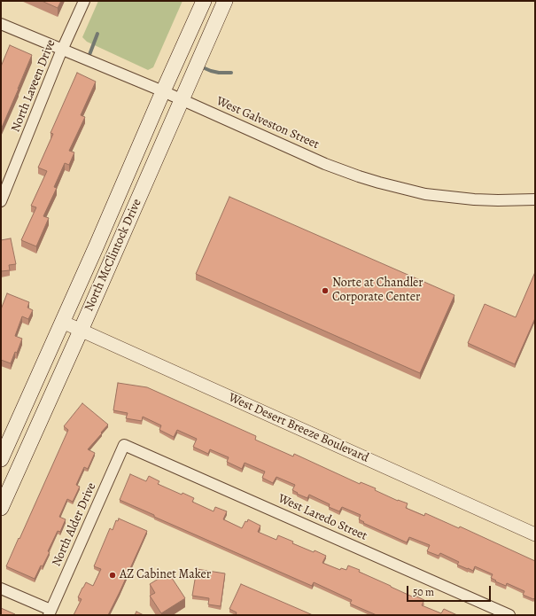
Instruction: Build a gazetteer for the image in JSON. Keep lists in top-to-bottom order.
{
  "streets": {
    "main road": ["North McClintock Drive"],
    "street": [
      "North Laveen Drive",
      "West Galveston Street",
      "West Desert Breeze Boulevard",
      "West Laredo Street",
      "North Alder Drive"
    ]
  },
  "crossings": [
    ["North Laveen Drive", "West Galveston Street"],
    ["West Galveston Street", "North McClintock Drive"],
    ["North McClintock Drive", "West Desert Breeze Boulevard"],
    ["West Laredo Street", "North Alder Drive"]
  ],
  "places": ["Norte at Chandler Corporate Center", "AZ Cabinet Maker"],
  "scale_bar": "50 m"
}
